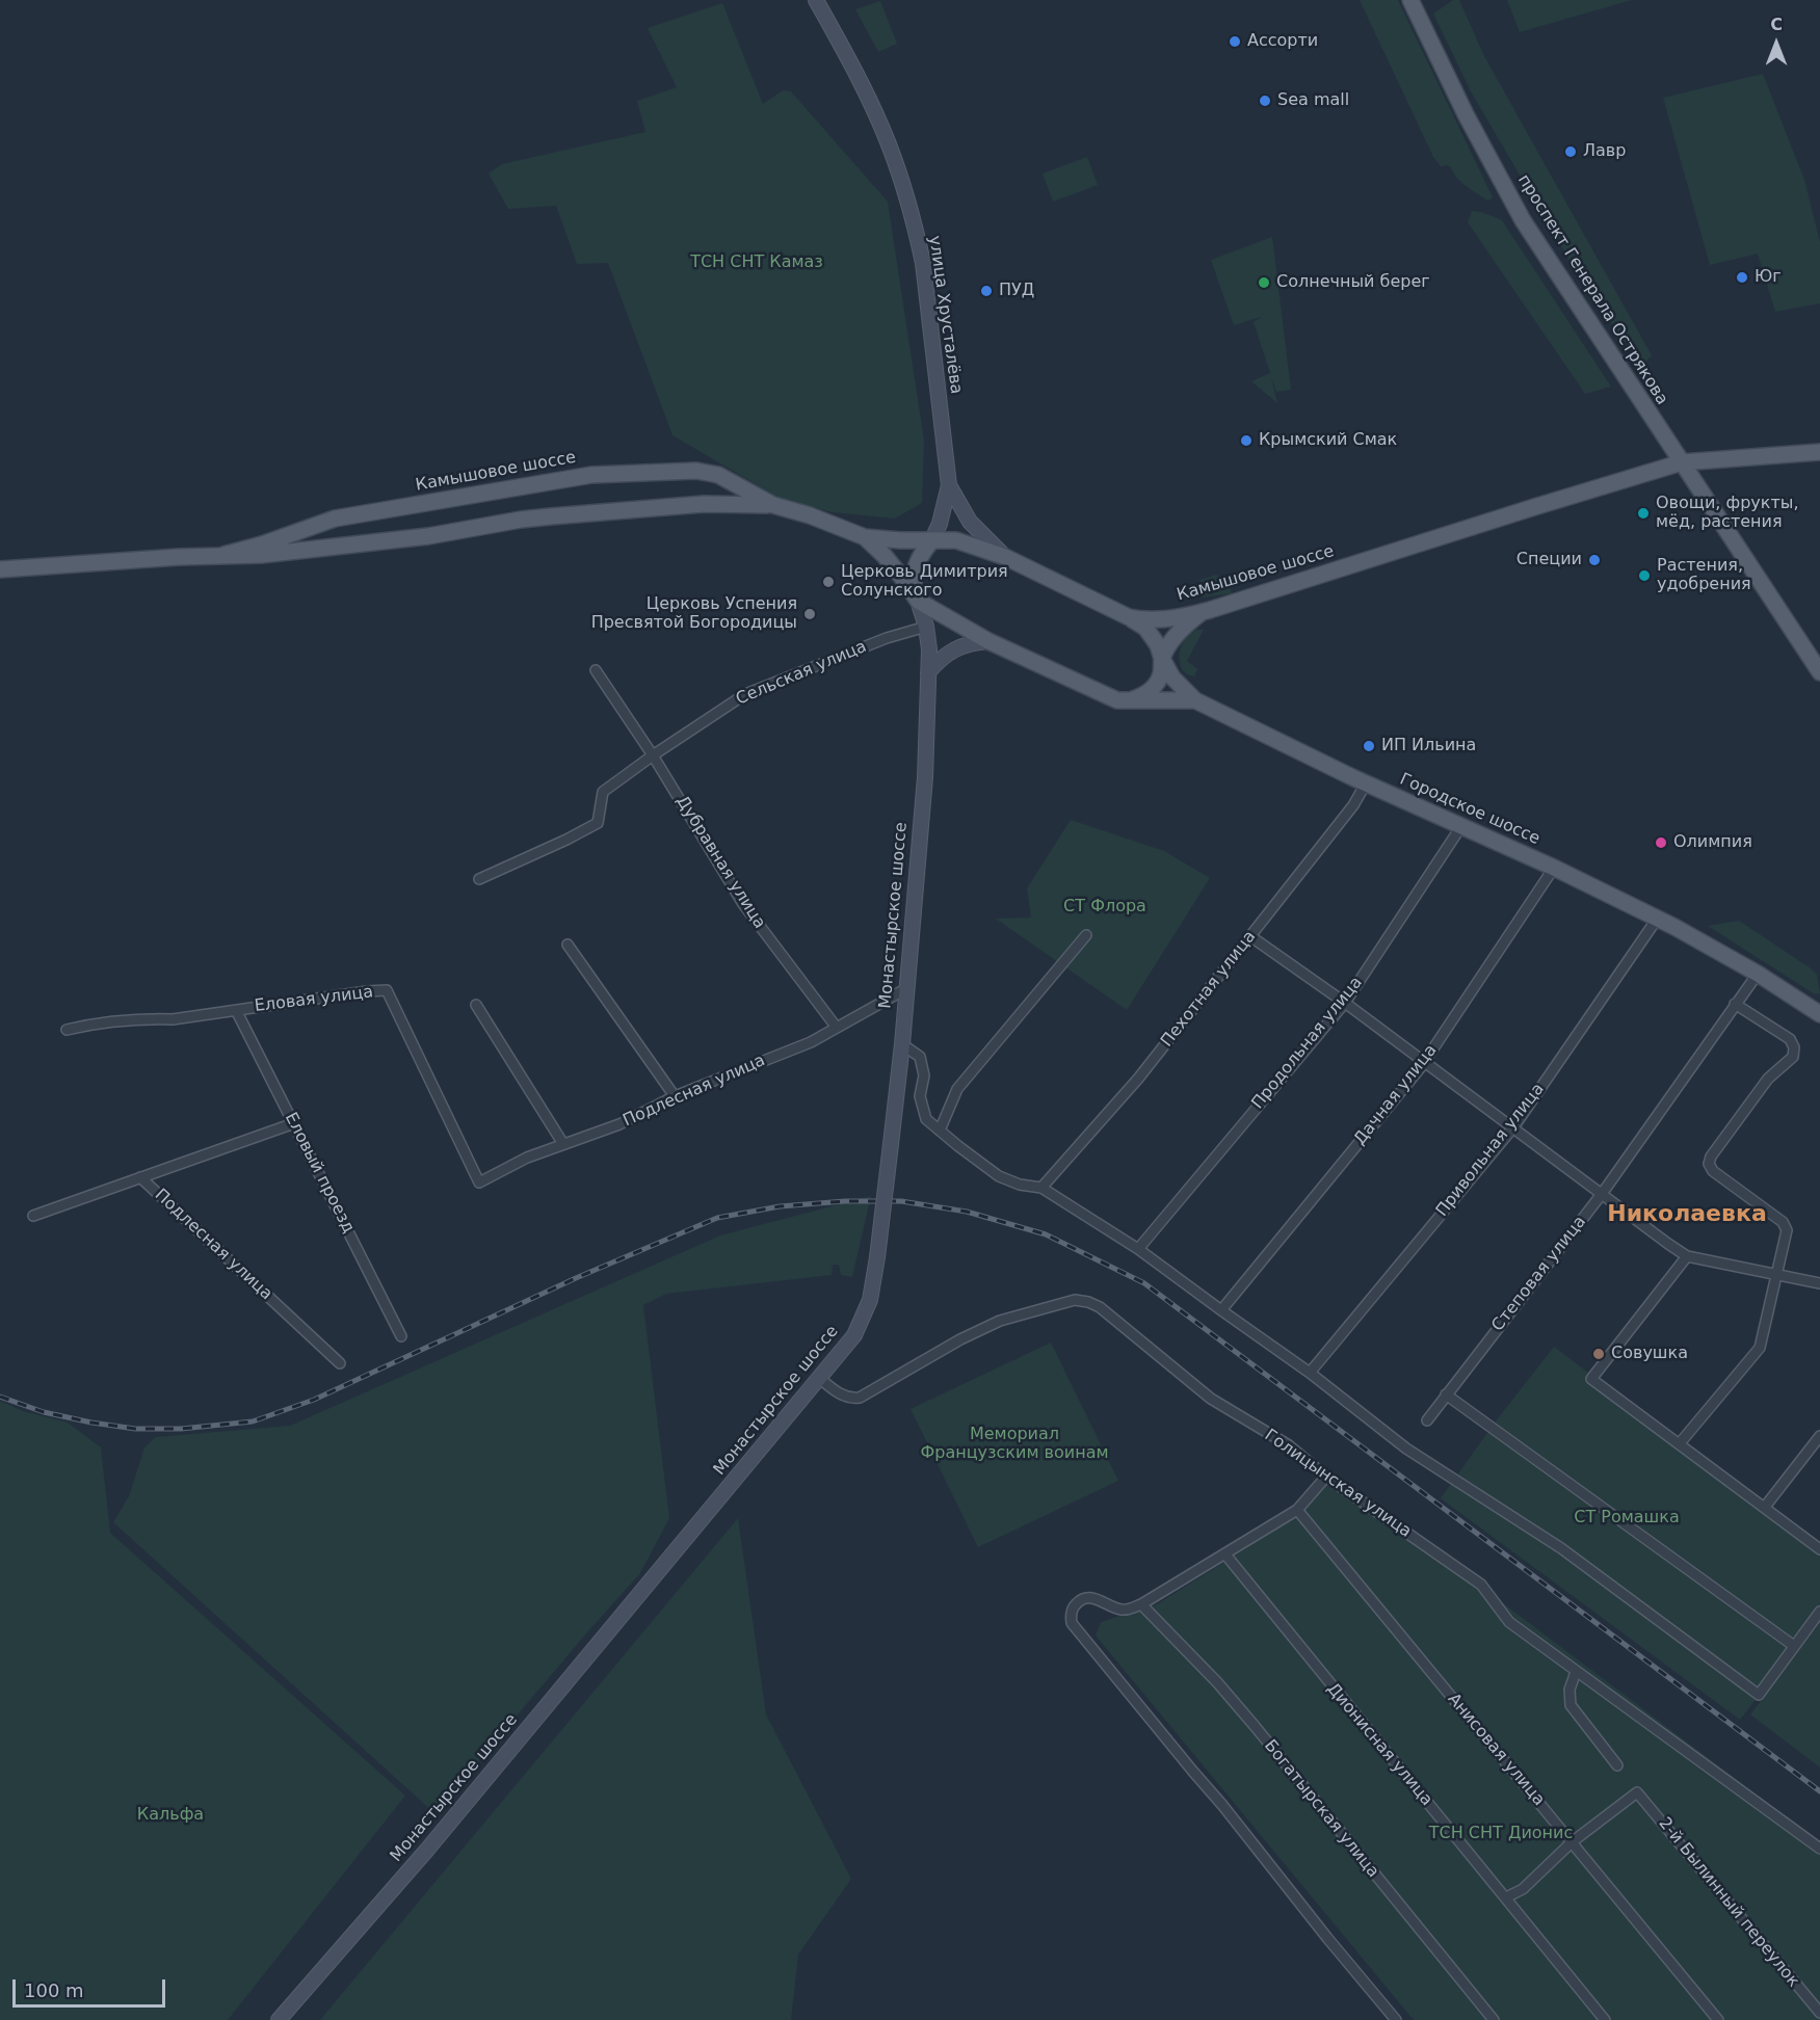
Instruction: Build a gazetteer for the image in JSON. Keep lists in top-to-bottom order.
{
  "streets": {
    "main road": [
      "проспект Генерала Острякова",
      "улица Хрусталёва",
      "Камышовое шоссе",
      "Городское шоссе",
      "Монастырское шоссе"
    ],
    "street": [
      "Сельская улица",
      "Дубравная улица",
      "Пехотная улица",
      "Еловая улица",
      "Продольная улица",
      "Подлесная улица",
      "Дачная улица",
      "Привольная улица",
      "Еловый проезд",
      "Степовая улица",
      "Голицынская улица",
      "Дионисная улица",
      "Анисовая улица",
      "Богатырская улица",
      "2-й Былинный переулок"
    ]
  },
  "crossings": [
    ["проспект Генерала Острякова", "Камышовое шоссе"],
    ["улица Хрусталёва", "Камышовое шоссе"],
    ["улица Хрусталёва", "Монастырское шоссе"],
    ["Камышовое шоссе", "Городское шоссе"],
    ["Камышовое шоссе", "Монастырское шоссе"],
    ["Сельская улица", "Дубравная улица"],
    ["Сельская улица", "Монастырское шоссе"],
    ["Городское шоссе", "Пехотная улица"],
    ["Городское шоссе", "Продольная улица"],
    ["Городское шоссе", "Дачная улица"],
    ["Городское шоссе", "Привольная улица"],
    ["Городское шоссе", "Степовая улица"],
    ["Дубравная улица", "Подлесная улица"],
    ["Монастырское шоссе", "Подлесная улица"],
    ["Монастырское шоссе", "Голицынская улица"],
    ["Еловая улица", "Подлесная улица"],
    ["Еловая улица", "Еловый проезд"],
    ["Подлесная улица", "Еловый проезд"],
    ["Анисовая улица", "2-й Былинный переулок"]
  ],
  "districts": ["Николаевка"],
  "parks": [
    "ТСН СНТ Камаз",
    "СТ Флора",
    "Мемориал Французским воинам",
    "СТ Ромашка",
    "Кальфа",
    "ТСН СНТ Дионис"
  ],
  "places": [
    "Ассорти",
    "Sea mall",
    "Лавр",
    "Юг",
    "Солнечный берег",
    "ПУД",
    "Крымский Смак",
    "Овощи, фрукты, мёд, растения",
    "Специи",
    "Растения, удобрения",
    "Церковь Димитрия Солунского",
    "Церковь Успения Пресвятой Богородицы",
    "ИП Ильина",
    "Олимпия",
    "Совушка"
  ],
  "scale_bar": "100 m",
  "north": "top"
}
